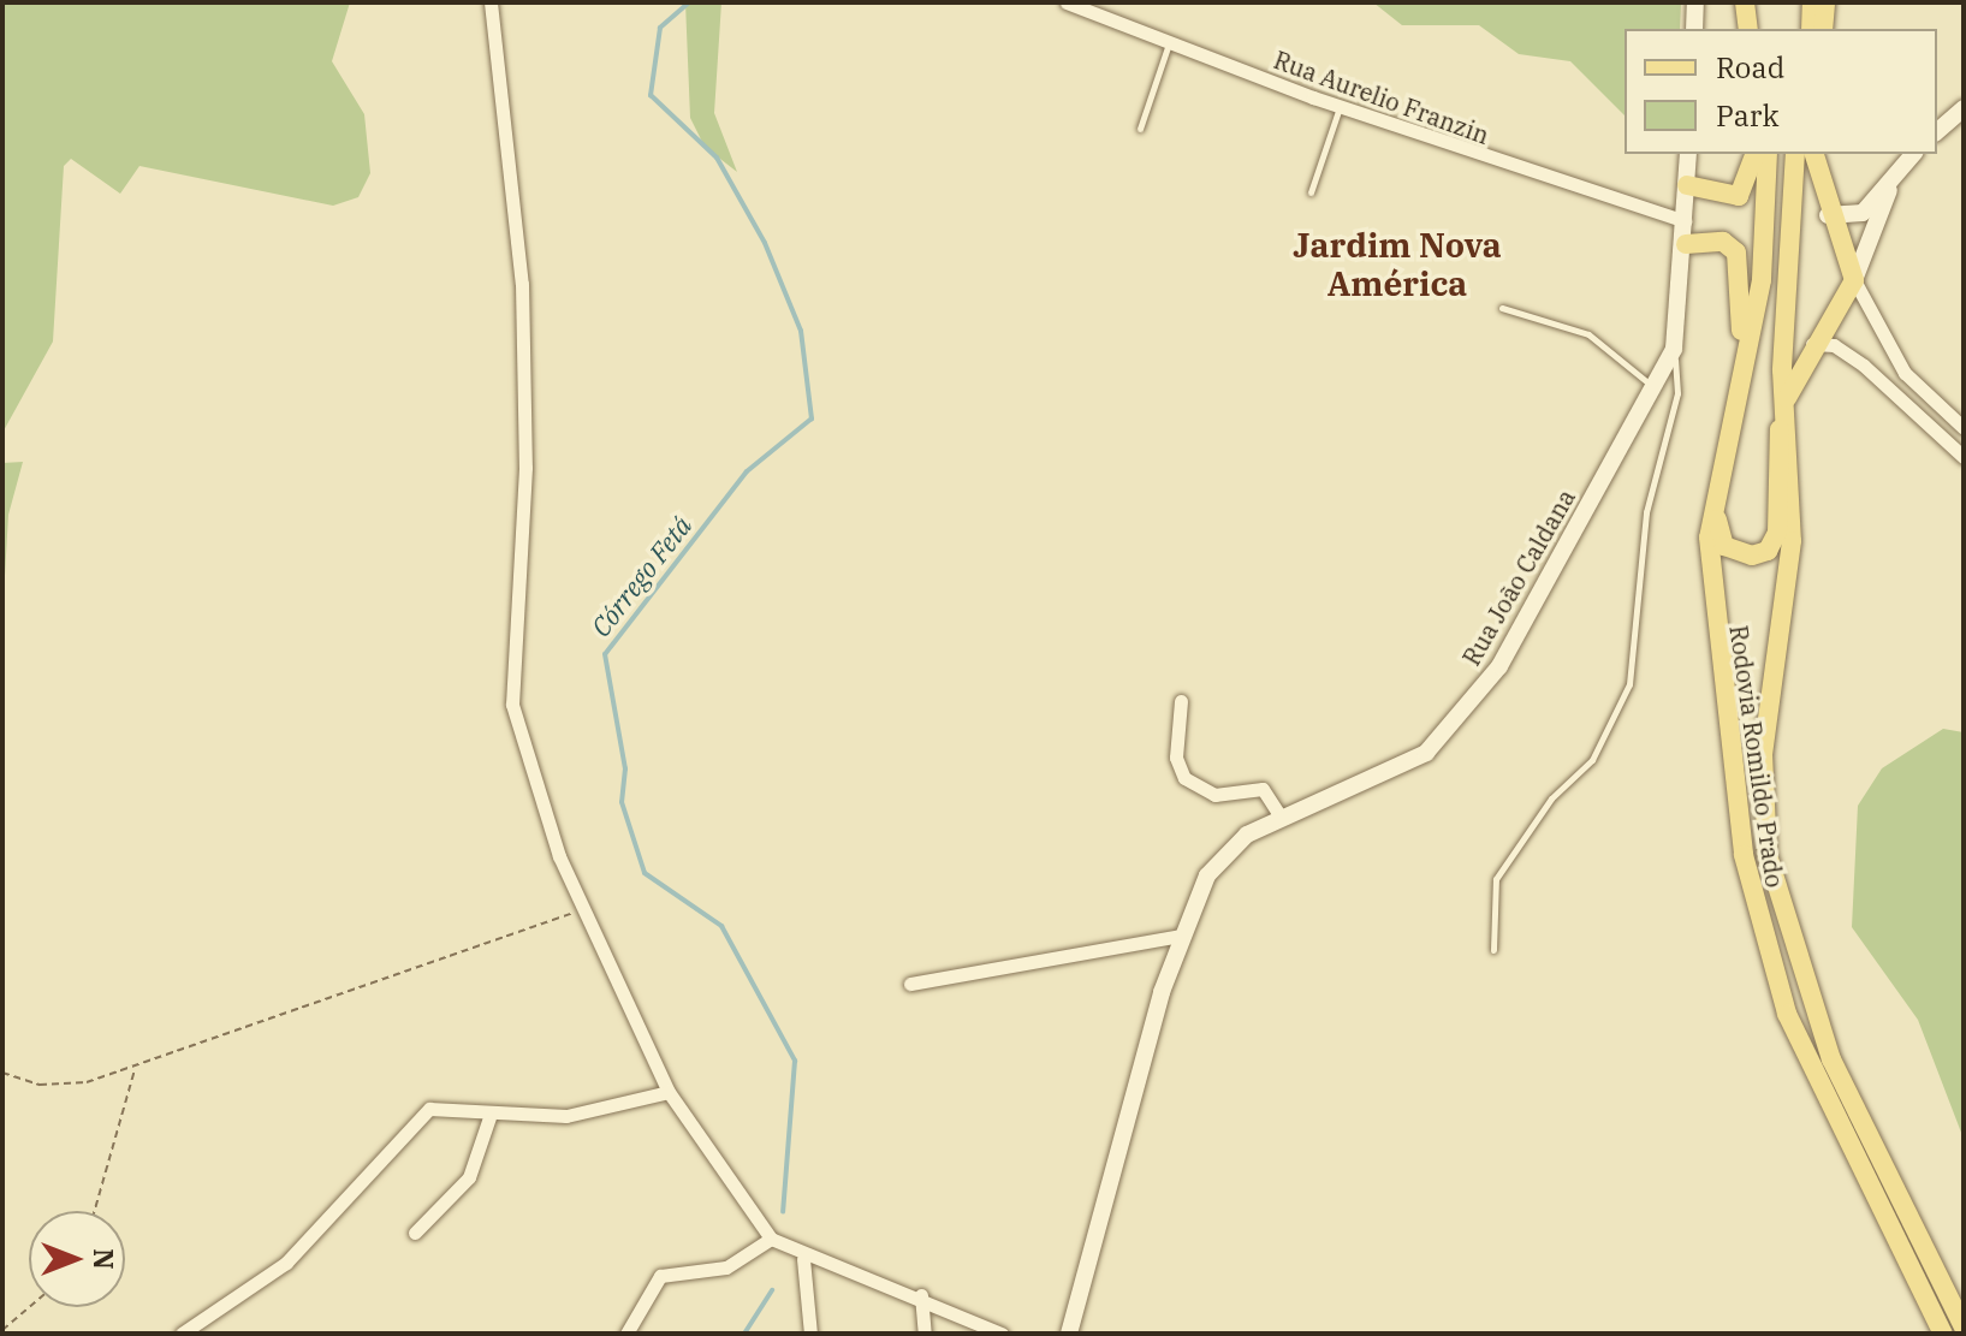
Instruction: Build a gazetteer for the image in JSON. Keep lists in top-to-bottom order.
{
  "streets": {
    "main road": ["Rodovia Romildo Prado"],
    "street": ["Rua Aurelio Franzin", "Rua João Caldana"]
  },
  "crossings": [
    ["Rua Aurelio Franzin", "Rua João Caldana"]
  ],
  "districts": ["Jardim Nova América"],
  "water": ["Córrego Fetá"],
  "legend": ["Road", "Park"],
  "north": "right"
}
